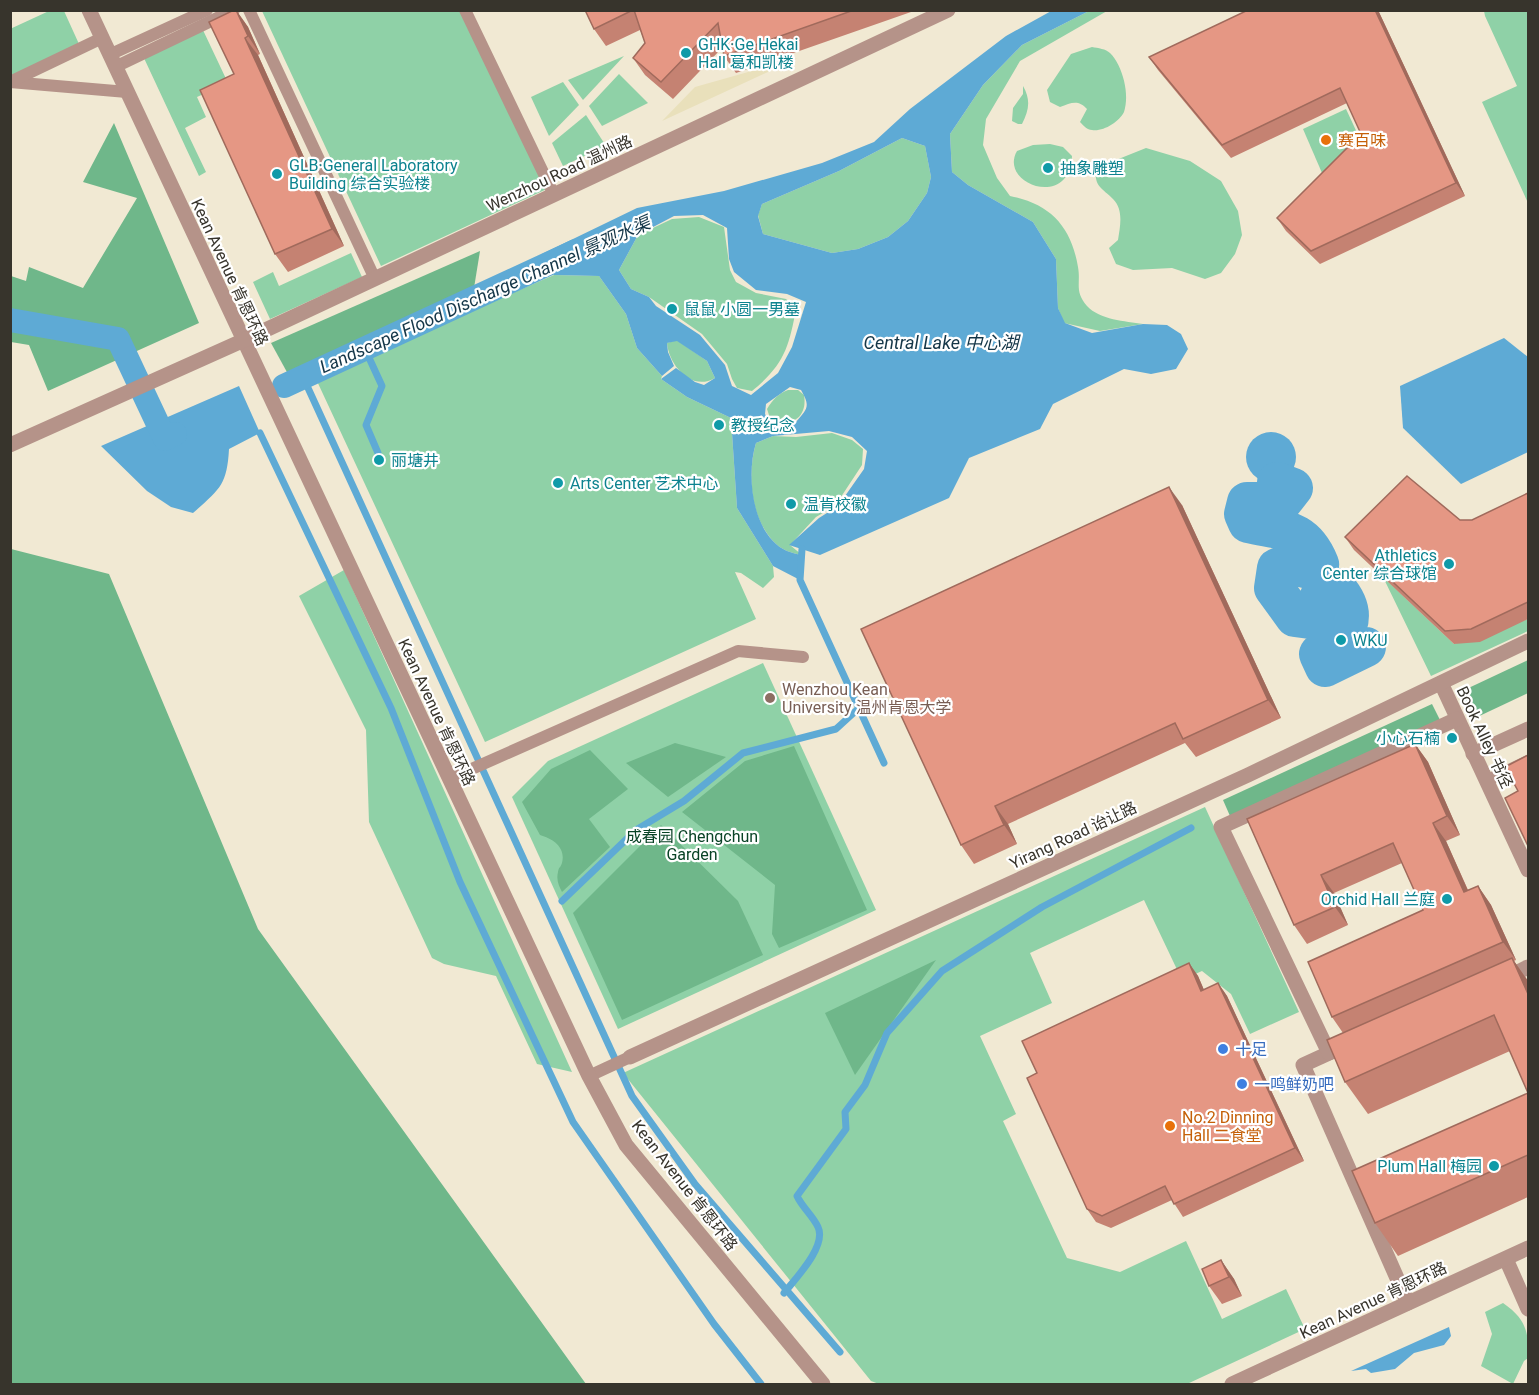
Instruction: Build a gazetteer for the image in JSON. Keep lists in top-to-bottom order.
{
  "streets": {
    "street": [
      "Wenzhou Road 温州路",
      "Kean Avenue 肯恩环路",
      "Book Alley 书径",
      "Yirang Road 诒让路"
    ]
  },
  "crossings": [
    ["Wenzhou Road 温州路", "Kean Avenue 肯恩环路"],
    ["Book Alley 书径", "Yirang Road 诒让路"]
  ],
  "water": ["Landscape Flood Discharge Channel 景观水渠", "Central Lake 中心湖"],
  "parks": ["成春园 Chengchun Garden"],
  "places": [
    "GHK·Ge Hekai Hall 葛和凯楼",
    "赛百味",
    "抽象雕塑",
    "GLB·General Laboratory Building 综合实验楼",
    "鼠鼠 小圆一男墓",
    "教授纪念",
    "丽塘井",
    "Arts Center 艺术中心",
    "温肯校徽",
    "Athletics Center 综合球馆",
    "WKU",
    "Wenzhou Kean University 温州肯恩大学",
    "小心石楠",
    "Orchid Hall 兰庭",
    "十足",
    "一鸣鲜奶吧",
    "No.2 Dinning Hall 二食堂",
    "Plum Hall 梅园"
  ]
}
